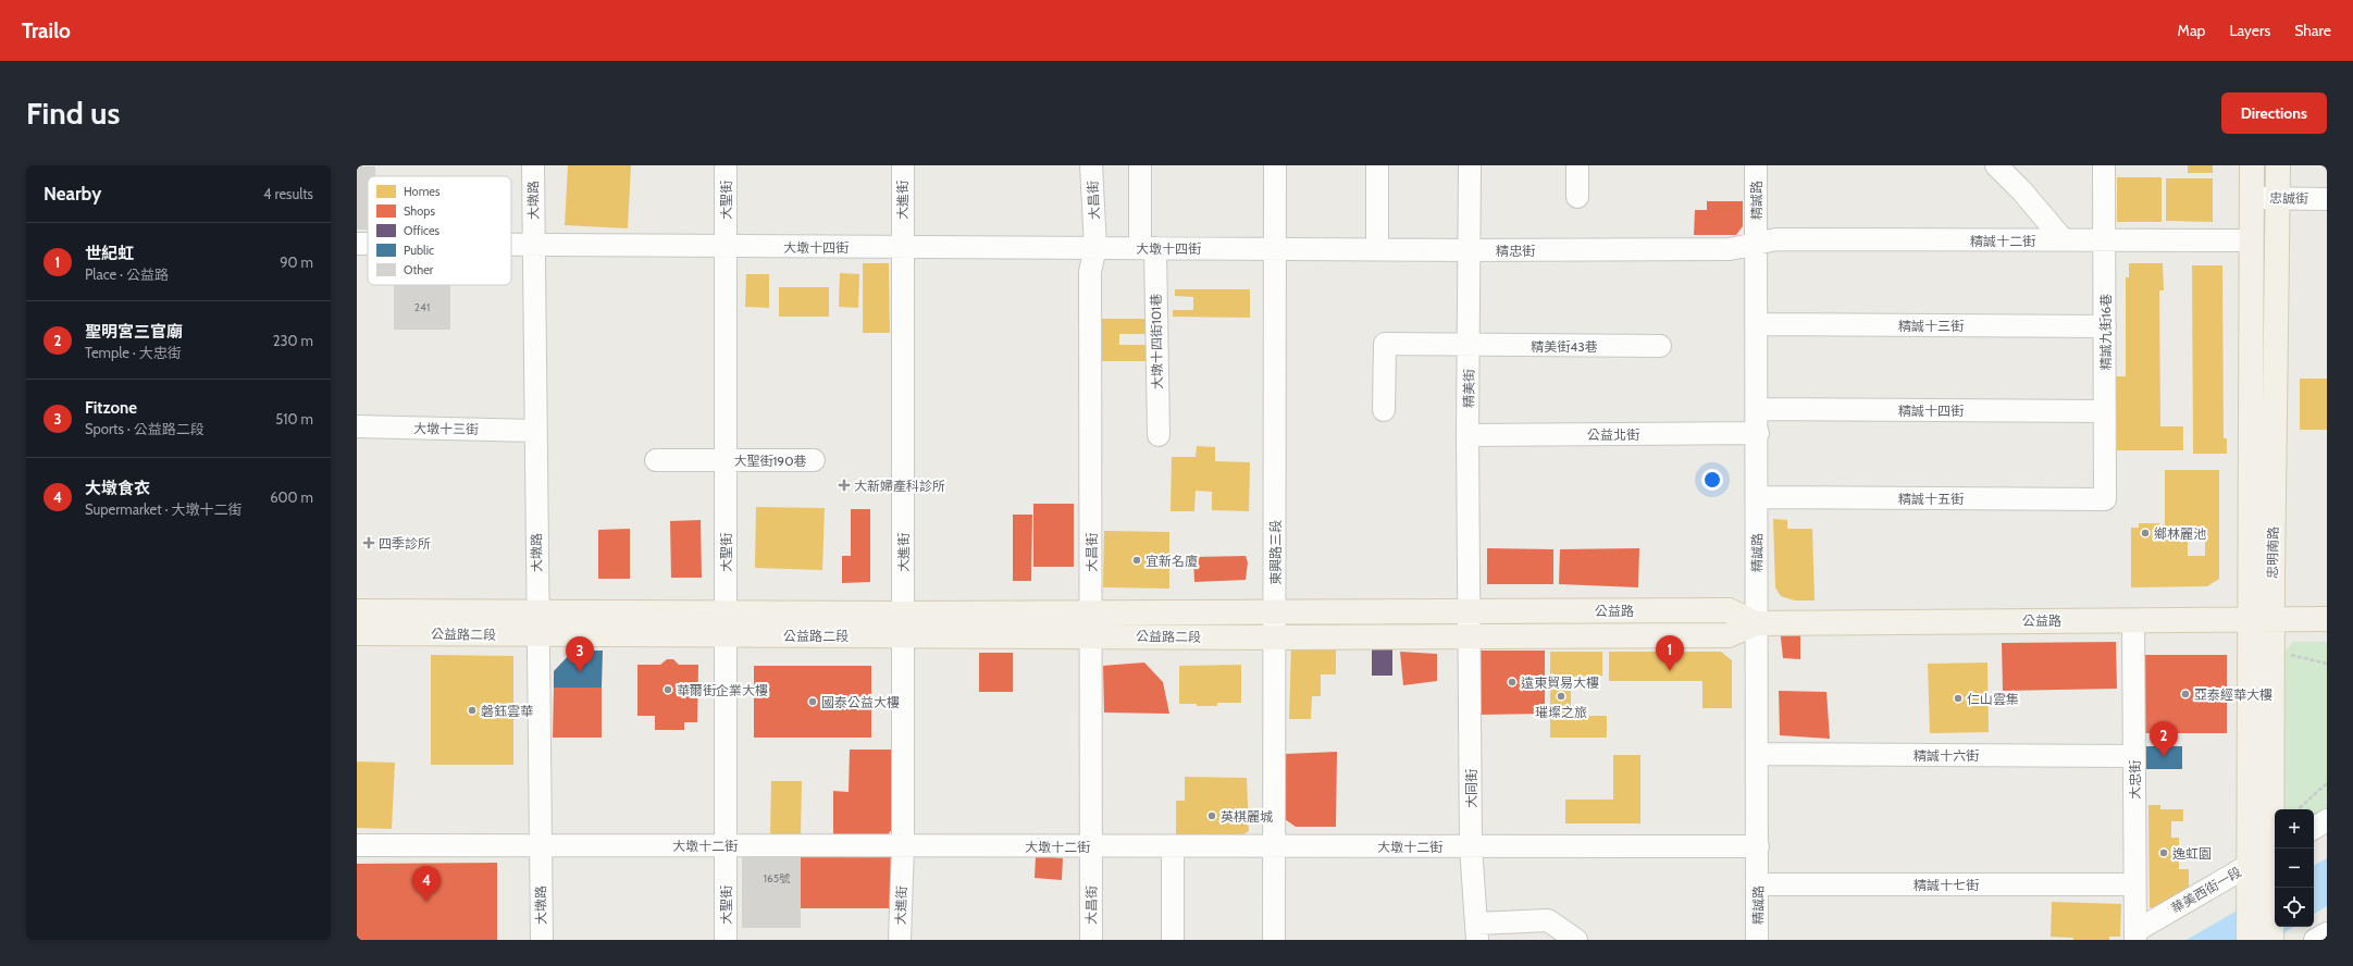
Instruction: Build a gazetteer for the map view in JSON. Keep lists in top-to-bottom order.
{
  "streets": {
    "main road": ["忠明南路", "公益路", "公益路二段"],
    "street": [
      "忠誠街",
      "大墩路",
      "大聖街",
      "大進街",
      "大昌街",
      "精誠路",
      "精誠十二街",
      "大墩十四街",
      "精忠街",
      "精誠十三街",
      "精誠九街16巷",
      "大墩十四街101巷",
      "精美街43巷",
      "精美街",
      "精誠十四街",
      "大墩十三街",
      "公益北街",
      "大聖街190巷",
      "精誠十五街",
      "東興路三段",
      "精誠十六街",
      "大忠街",
      "大同街",
      "大墩十二街",
      "精誠十七街",
      "華美西街一段"
    ]
  },
  "crossings": [
    ["忠誠街", "忠明南路"],
    ["大墩路", "大墩十四街"],
    ["大墩路", "大墩十三街"],
    ["大墩路", "公益路二段"],
    ["大墩路", "大墩十二街"],
    ["大聖街", "大墩十四街"],
    ["大聖街", "大聖街190巷"],
    ["大聖街", "公益路二段"],
    ["大聖街", "大墩十二街"],
    ["大進街", "大墩十四街"],
    ["大進街", "公益路二段"],
    ["大進街", "大墩十二街"],
    ["大昌街", "大墩十四街"],
    ["大昌街", "公益路二段"],
    ["大昌街", "大墩十二街"],
    ["精誠路", "精誠十二街"],
    ["精誠路", "精忠街"],
    ["精誠路", "精誠十三街"],
    ["精誠路", "精誠十四街"],
    ["精誠路", "公益北街"],
    ["精誠路", "精誠十五街"],
    ["精誠路", "公益路"],
    ["精誠路", "精誠十六街"],
    ["精誠路", "大墩十二街"],
    ["精誠路", "精誠十七街"],
    ["精誠十二街", "精忠街"],
    ["精誠十二街", "精誠九街16巷"],
    ["精誠十二街", "忠明南路"],
    ["大墩十四街", "精忠街"],
    ["大墩十四街", "大墩十四街101巷"],
    ["大墩十四街", "東興路三段"],
    ["精忠街", "精美街"],
    ["精忠街", "東興路三段"],
    ["精誠十三街", "精誠九街16巷"],
    ["精誠九街16巷", "精誠十四街"],
    ["精誠九街16巷", "精誠十五街"],
    ["精美街43巷", "精美街"],
    ["精美街", "公益北街"],
    ["精美街", "公益路"],
    ["東興路三段", "公益路"],
    ["東興路三段", "公益路二段"],
    ["東興路三段", "大墩十二街"],
    ["忠明南路", "公益路"],
    ["忠明南路", "華美西街一段"],
    ["公益路", "公益路二段"],
    ["公益路", "大忠街"],
    ["公益路", "大同街"],
    ["精誠十六街", "大忠街"],
    ["大忠街", "精誠十七街"],
    ["大忠街", "華美西街一段"],
    ["大同街", "大墩十二街"]
  ],
  "places": {
    "health": ["大新婦產科診所", "四季診所"],
    "other": [
      "鄉林麗池",
      "宜新名廈",
      "遠東貿易大樓",
      "華爾街企業大樓",
      "亞泰經華大樓",
      "璀璨之旅",
      "仁山雲集",
      "國泰公益大樓",
      "磐鈺雲華",
      "英棋麗城",
      "逸虹園"
    ]
  },
  "house_numbers": ["241", "165號"],
  "legend": [
    "Homes",
    "Shops",
    "Offices",
    "Public",
    "Other"
  ],
  "page": {
    "header": "Trailo",
    "nav": ["Map", "Layers", "Share"],
    "buttons": "Directions",
    "title": "Find us",
    "heading": ["Nearby", "4 results"],
    "list": [
      {
        "mark": "1",
        "name": "世紀虹",
        "note": "Place · 公益路",
        "value": "90 m"
      },
      {
        "mark": "2",
        "name": "聖明宮三官廟",
        "note": "Temple · 大忠街",
        "value": "230 m"
      },
      {
        "mark": "3",
        "name": "Fitzone",
        "note": "Sports · 公益路二段",
        "value": "510 m"
      },
      {
        "mark": "4",
        "name": "大墩食衣",
        "note": "Supermarket · 大墩十二街",
        "value": "600 m"
      }
    ],
    "pins": [
      "1",
      "3",
      "2",
      "4"
    ],
    "map_buttons": ["+", "−"]
  }
}
